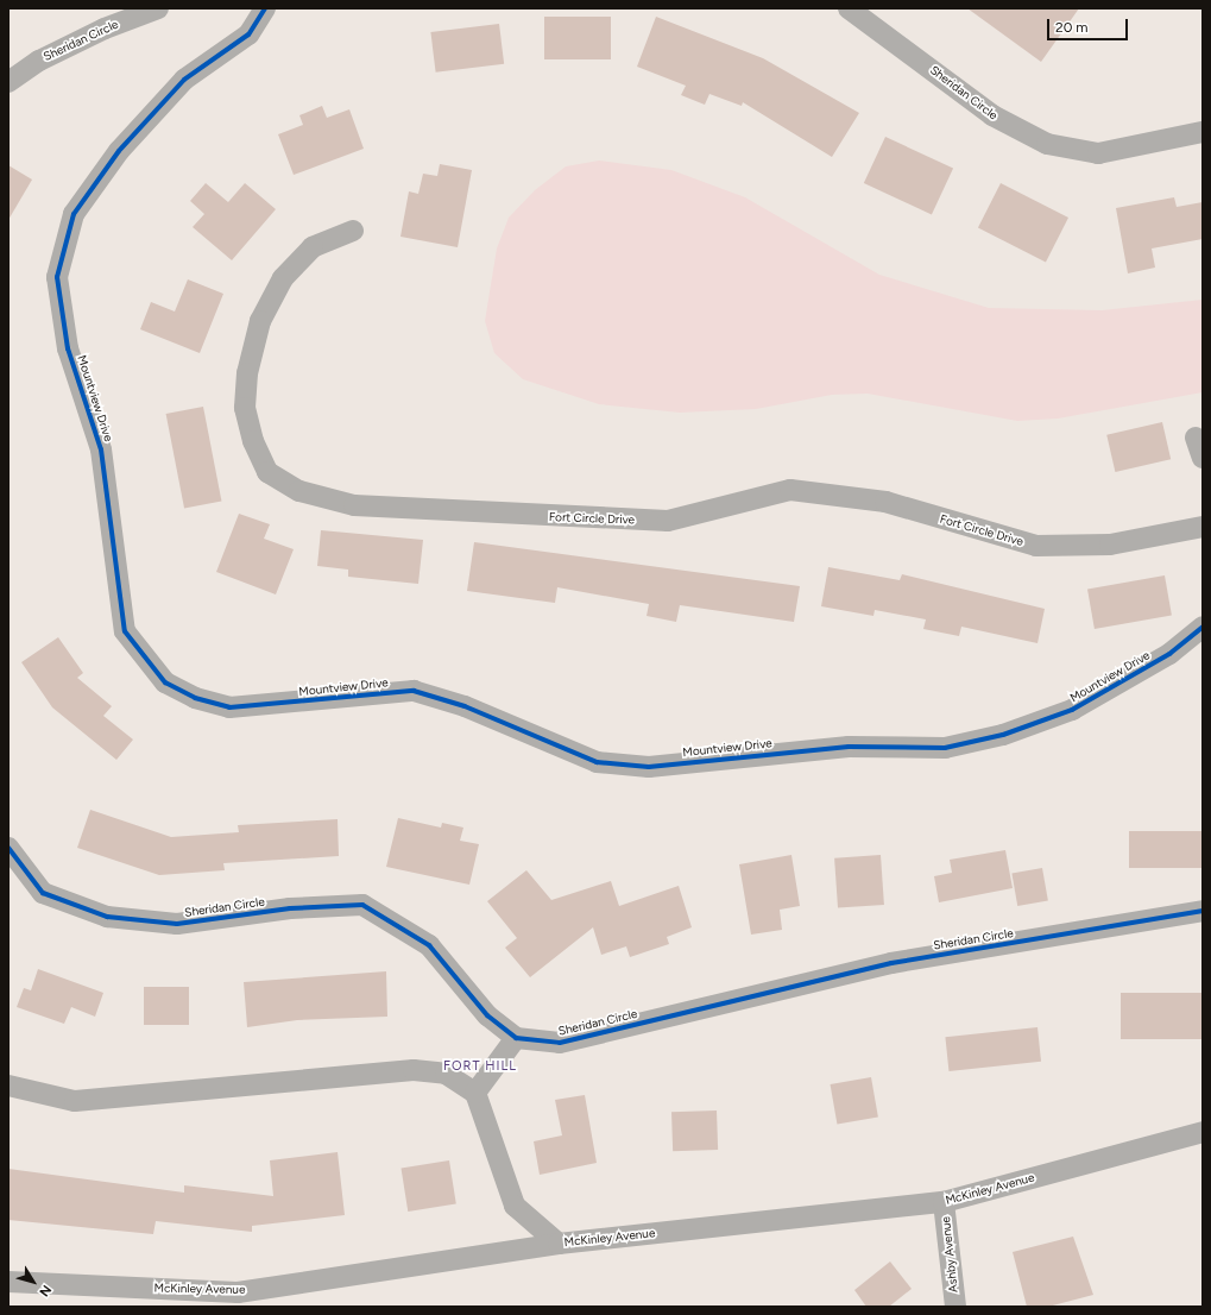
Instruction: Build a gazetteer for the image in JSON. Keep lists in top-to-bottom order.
{
  "streets": {
    "street": [
      "Sheridan Circle",
      "Mountview Drive",
      "Fort Circle Drive",
      "McKinley Avenue",
      "Ashby Avenue"
    ]
  },
  "crossings": [
    ["McKinley Avenue", "Ashby Avenue"]
  ],
  "districts": ["FORT HILL"],
  "scale_bar": "20 m",
  "north": "bottom right"
}
